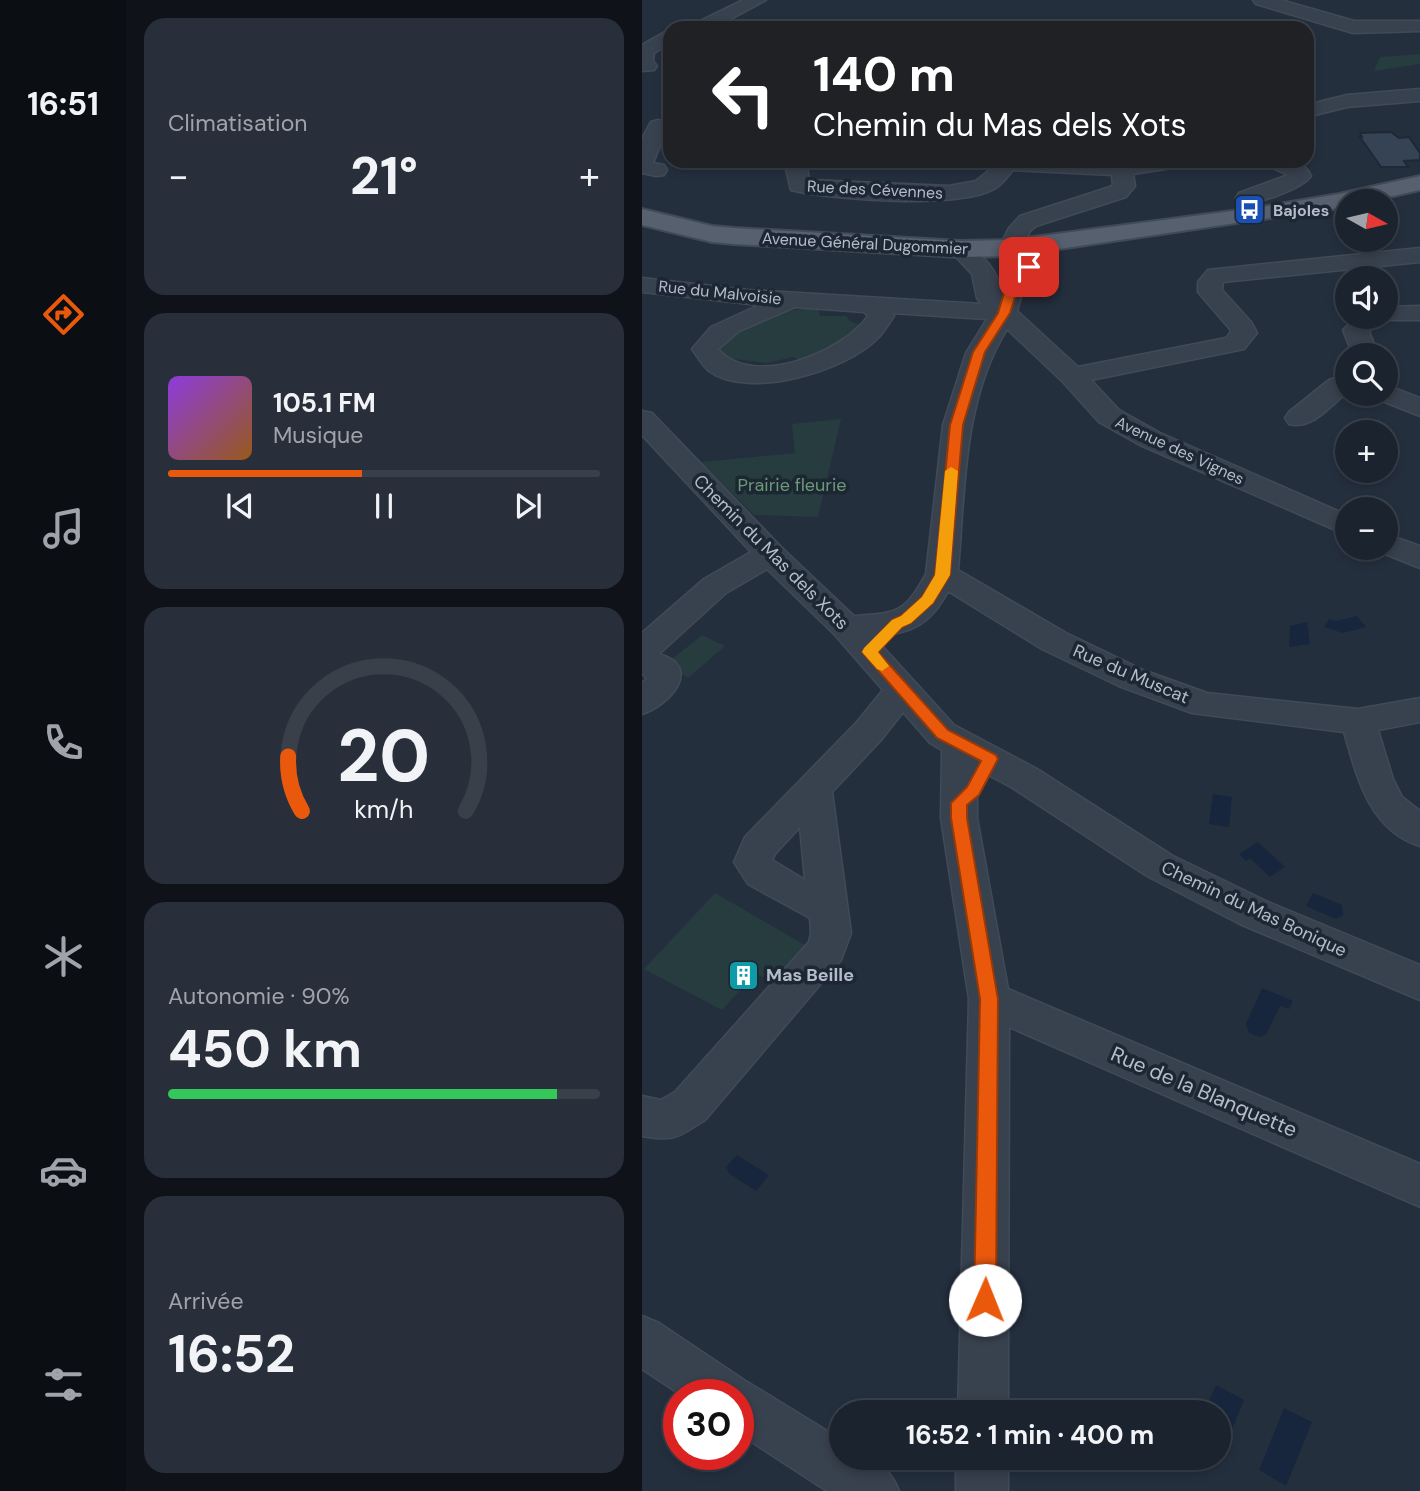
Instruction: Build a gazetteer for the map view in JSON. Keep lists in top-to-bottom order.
{
  "streets": {
    "main road": ["Avenue Général Dugommier"],
    "street": [
      "Rue des Cévennes",
      "Rue du Malvoisie",
      "Avenue des Vignes",
      "Chemin du Mas dels Xots",
      "Rue du Muscat",
      "Chemin du Mas Bonique",
      "Rue de la Blanquette"
    ]
  },
  "crossings": [
    ["Avenue Général Dugommier", "Avenue des Vignes"],
    ["Rue du Malvoisie", "Avenue des Vignes"],
    ["Chemin du Mas dels Xots", "Chemin du Mas Bonique"]
  ],
  "parks": ["Prairie fleurie"],
  "places": {
    "bus stop": ["Bajoles"],
    "building": ["Mas Beille"]
  },
  "north": "right",
  "page": {
    "tabs": "16:51",
    "tile": [
      "Climatisation",
      ["Autonomie · 90%", "450 km"],
      ["Arrivée", "16:52"]
    ],
    "turn": ["140 m", "Chemin du Mas dels Xots"],
    "heat": ["−", "21°", "+"],
    "map_buttons": ["+", "−"],
    "song": ["105.1 FM", "Musique"],
    "limit": "30",
    "trip": "16:52 · 1 min · 400 m",
    "gauge": ["20", "km/h"]
  }
}
